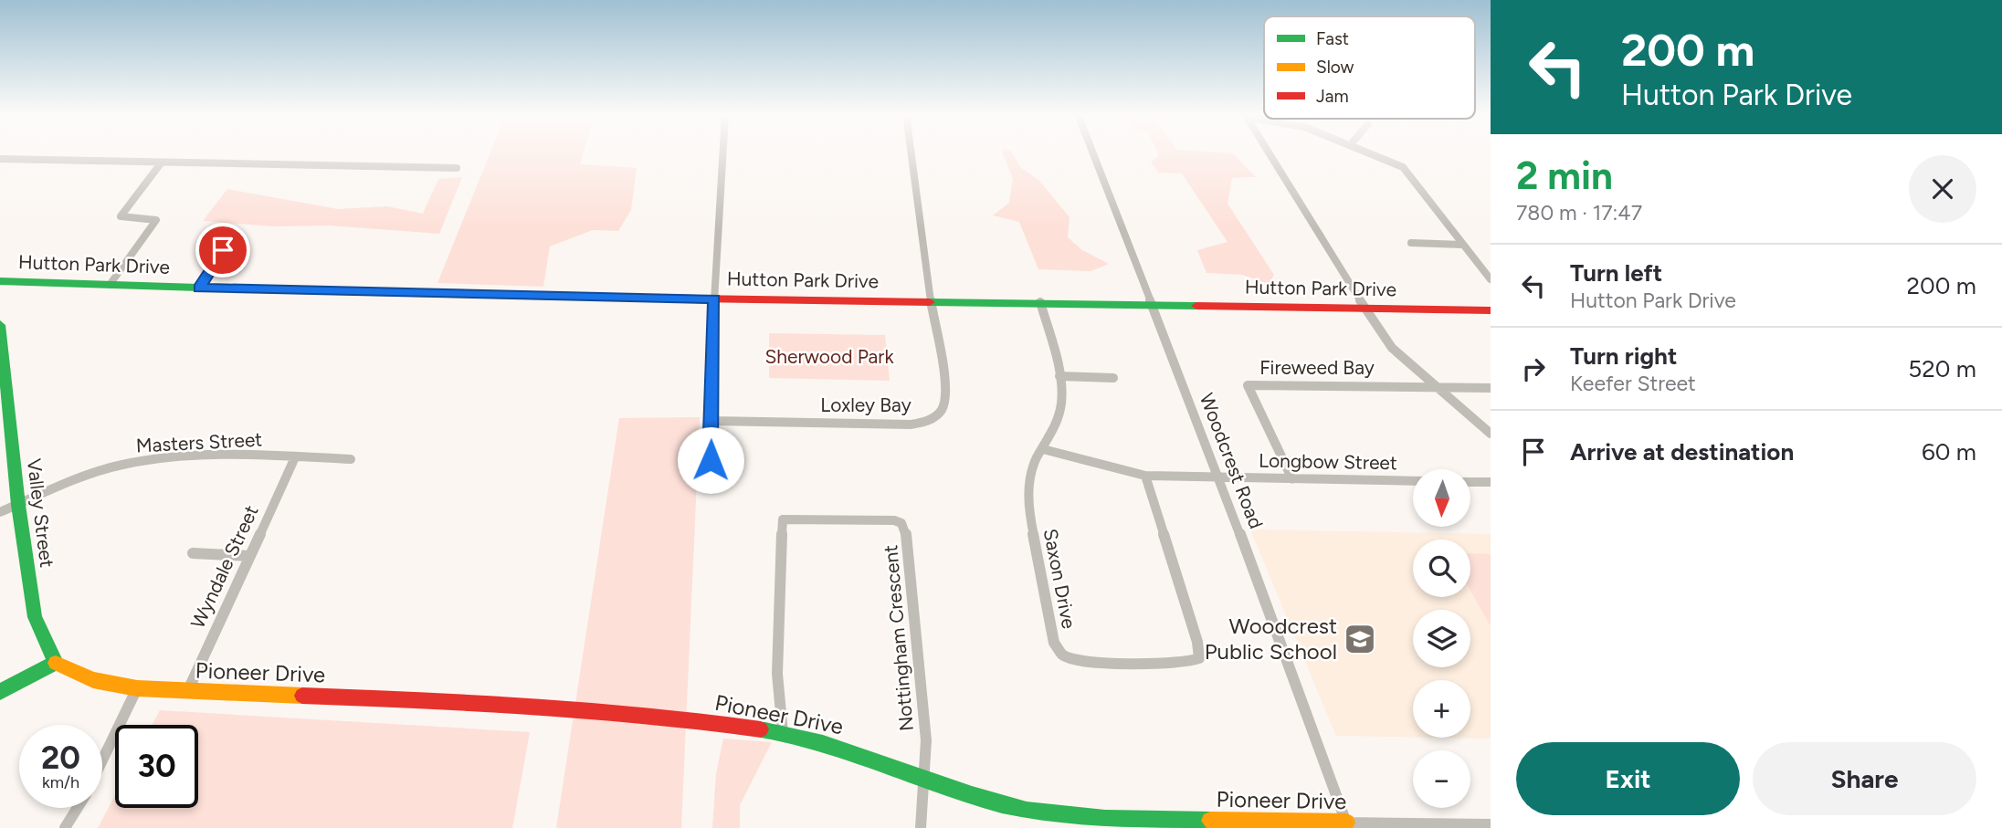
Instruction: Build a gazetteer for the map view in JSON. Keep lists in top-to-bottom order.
{
  "streets": {
    "street": [
      "Hutton Park Drive",
      "Fireweed Bay",
      "Loxley Bay",
      "Masters Street",
      "Woodcrest Road",
      "Longbow Street",
      "Valley Street",
      "Wyndale Street",
      "Saxon Drive",
      "Nottingham Crescent",
      "Pioneer Drive"
    ]
  },
  "crossings": [
    ["Hutton Park Drive", "Loxley Bay"],
    ["Hutton Park Drive", "Woodcrest Road"],
    ["Hutton Park Drive", "Saxon Drive"],
    ["Fireweed Bay", "Longbow Street"],
    ["Masters Street", "Valley Street"],
    ["Masters Street", "Wyndale Street"],
    ["Woodcrest Road", "Longbow Street"],
    ["Woodcrest Road", "Pioneer Drive"],
    ["Longbow Street", "Saxon Drive"],
    ["Valley Street", "Pioneer Drive"],
    ["Wyndale Street", "Pioneer Drive"],
    ["Nottingham Crescent", "Pioneer Drive"]
  ],
  "parks": ["Sherwood Park"],
  "places": {
    "school or university": ["Woodcrest Public School"]
  },
  "legend": ["Fast", "Slow", "Jam"],
  "north": "bottom",
  "page": {
    "turn": ["200 m", "Hutton Park Drive"],
    "heading": ["2 min", "780 m · 17:47"],
    "list": [
      {
        "name": "Turn left",
        "note": "Hutton Park Drive",
        "value": "200 m"
      },
      {
        "name": "Turn right",
        "note": "Keefer Street",
        "value": "520 m"
      },
      {
        "name": "Arrive at destination",
        "value": "60 m"
      }
    ],
    "map_buttons": ["+", "−"],
    "speed": "20 km/h",
    "limit": "30",
    "buttons": ["Exit", "Share"]
  }
}
